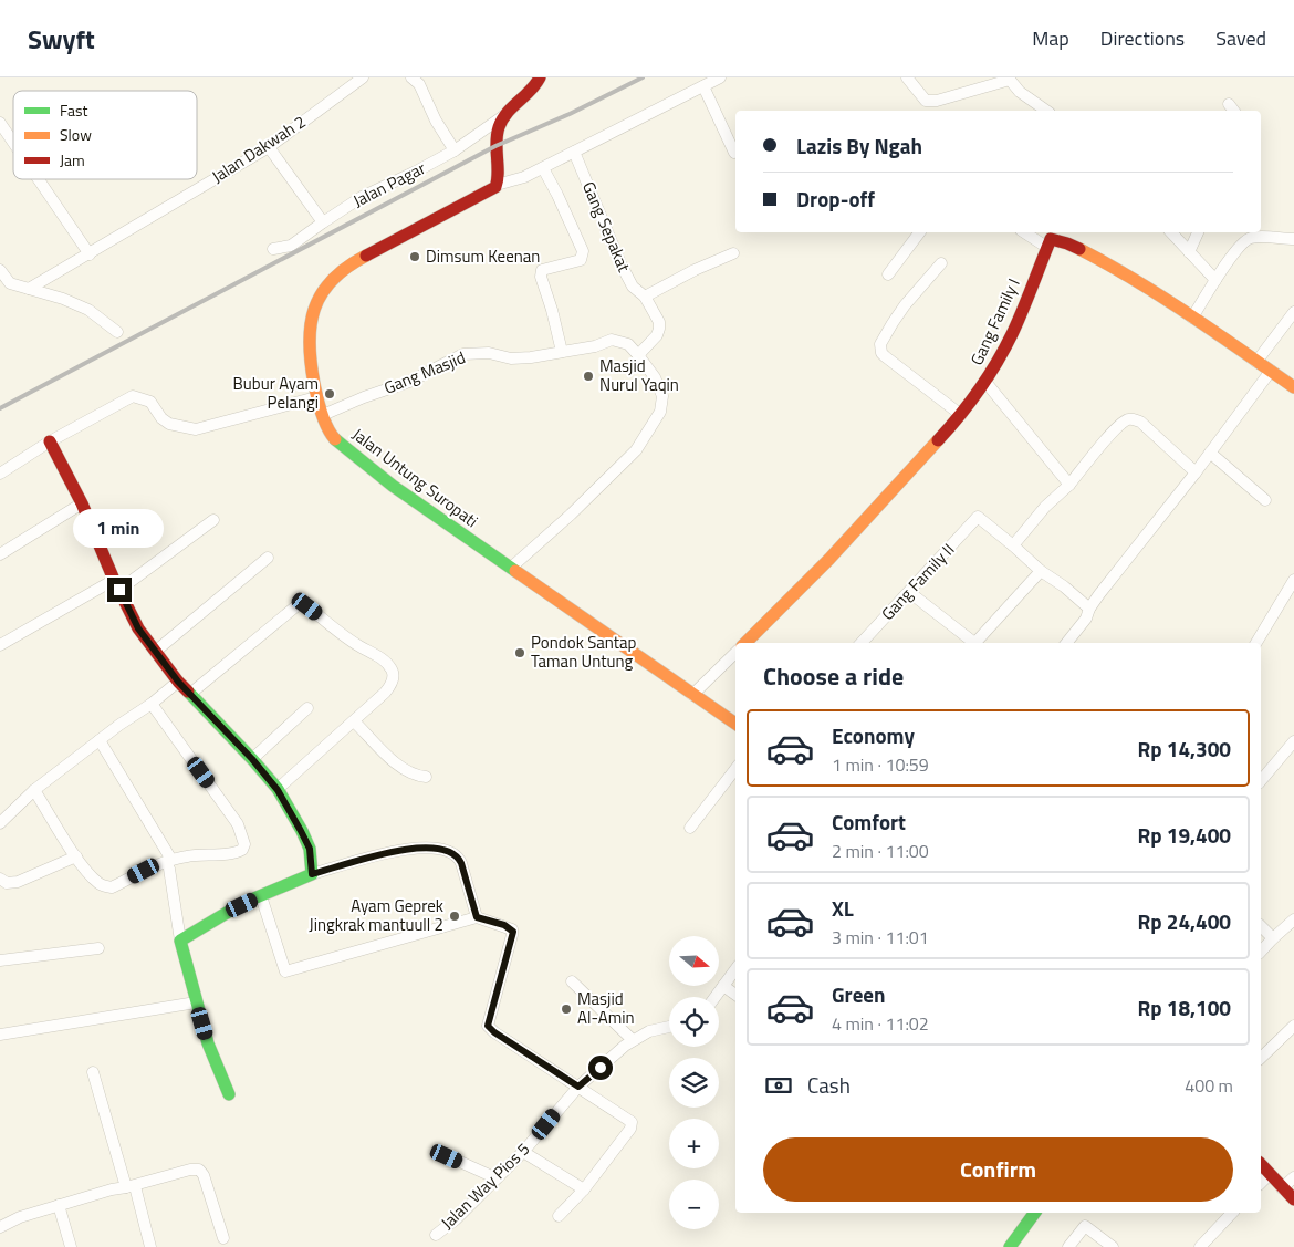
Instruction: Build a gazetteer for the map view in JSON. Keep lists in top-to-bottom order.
{
  "streets": {
    "street": [
      "Jalan Dakwah 2",
      "Jalan Pagar",
      "Gang Sepakat",
      "Gang Family I",
      "Gang Masjid",
      "Jalan Untung Suropati",
      "Gang Family II",
      "Jalan Way Pios 5"
    ]
  },
  "crossings": [
    ["Gang Sepakat", "Gang Masjid"],
    ["Gang Masjid", "Jalan Untung Suropati"]
  ],
  "places": [
    "Dimsum Keenan",
    "Masjid Nurul Yaqin",
    "Bubur Ayam Pelangi",
    "Pondok Santap Taman Untung",
    "Ayam Geprek Jingkrak mantuull 2",
    "Masjid Al-Amin"
  ],
  "legend": ["Fast", "Slow", "Jam"],
  "north": "right",
  "page": {
    "header": "Swyft",
    "nav": ["Map", "Directions", "Saved"],
    "banner": ["Lazis By Ngah", "Drop-off"],
    "bubble": "1 min",
    "heading": "Choose a ride",
    "list": [
      {
        "name": "Economy",
        "note": "1 min · 10:59",
        "value": "Rp 14,300"
      },
      {
        "name": "Comfort",
        "note": "2 min · 11:00",
        "value": "Rp 19,400"
      },
      {
        "name": "XL",
        "note": "3 min · 11:01",
        "value": "Rp 24,400"
      },
      {
        "name": "Green",
        "note": "4 min · 11:02",
        "value": "Rp 18,100"
      }
    ],
    "map_buttons": ["+", "−"],
    "pay": ["Cash", "400 m"],
    "buttons": "Confirm"
  }
}
